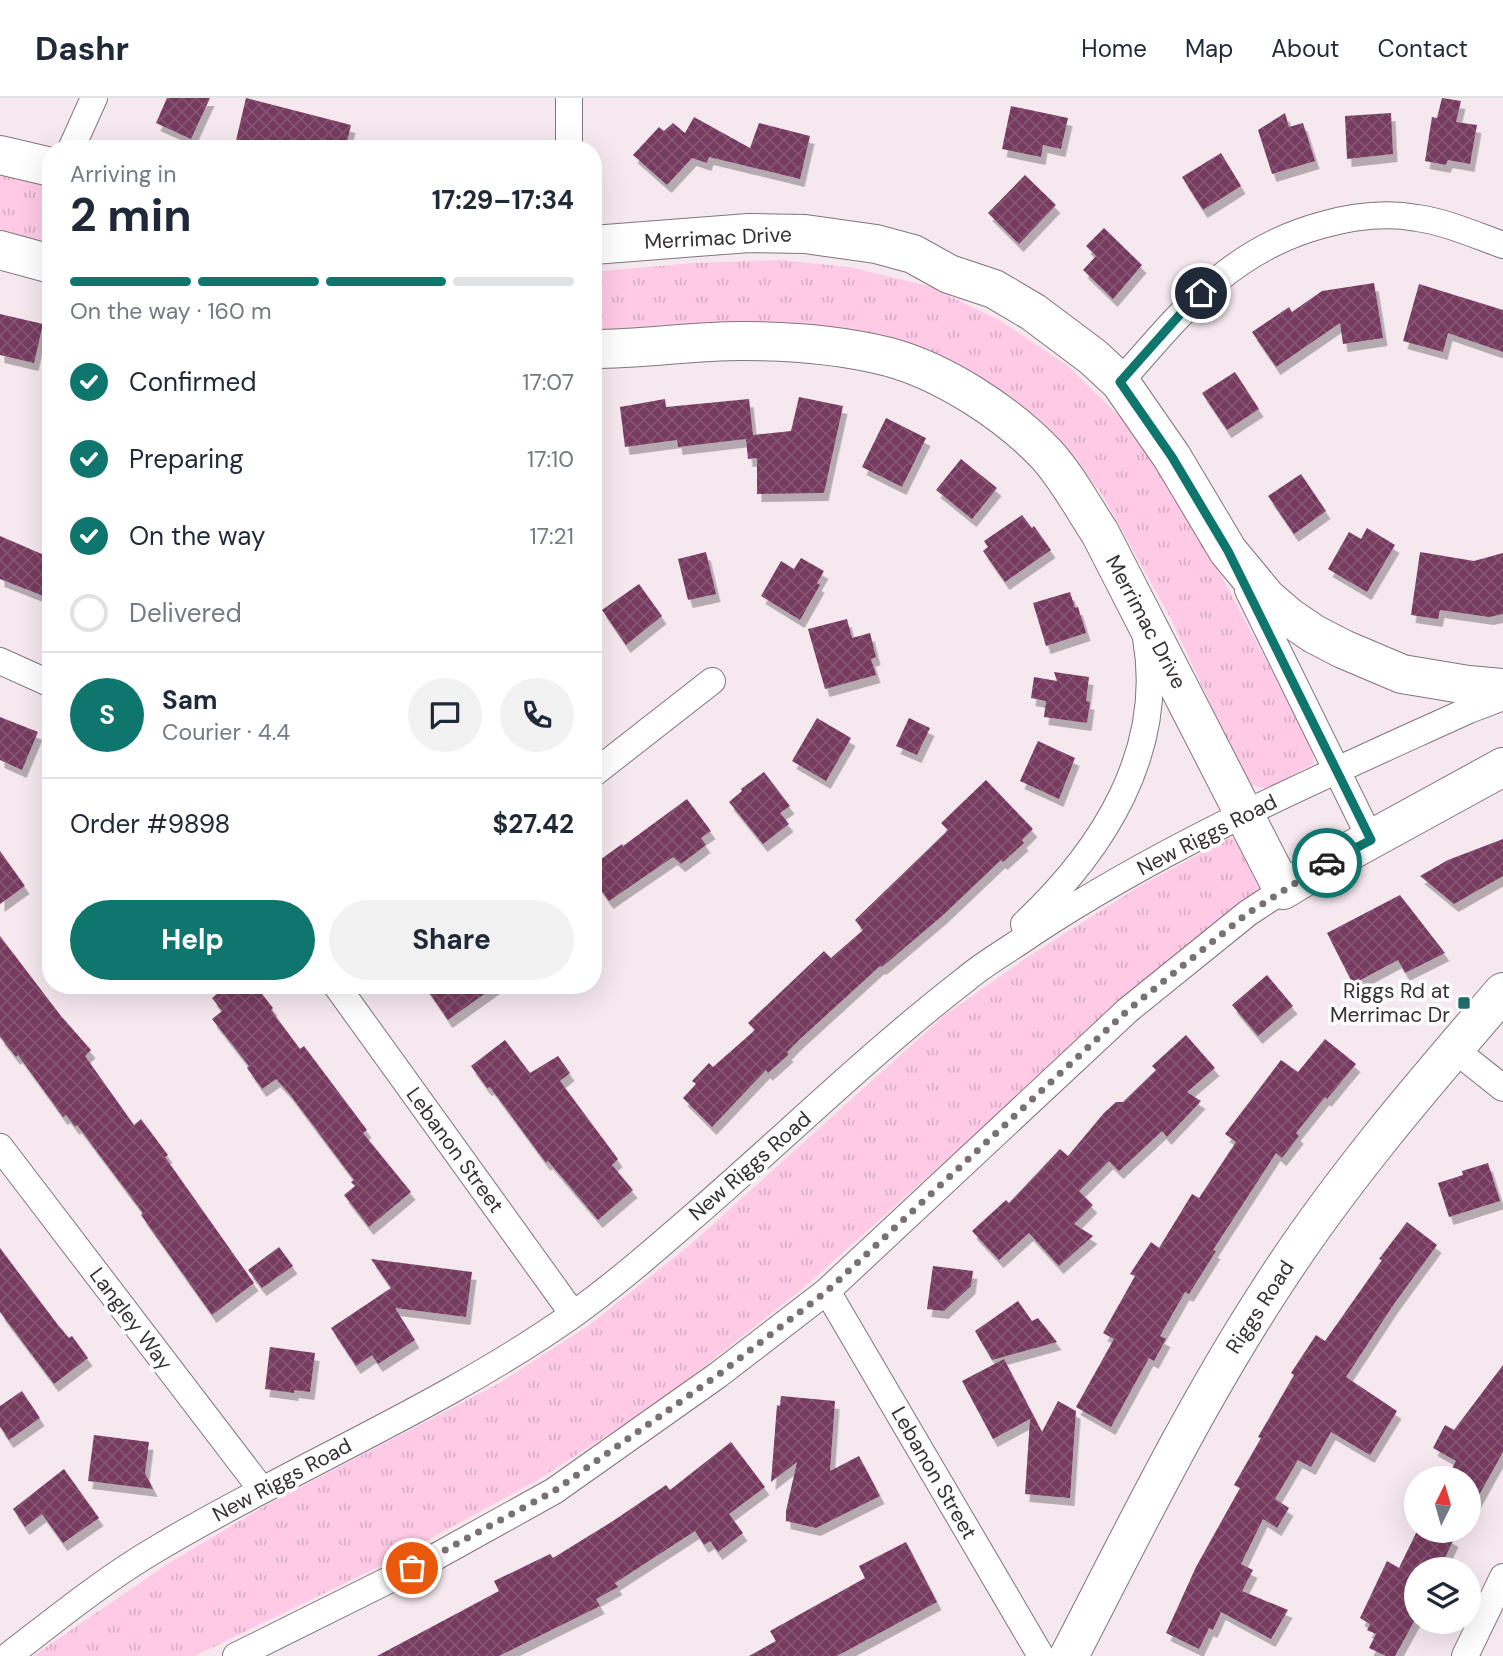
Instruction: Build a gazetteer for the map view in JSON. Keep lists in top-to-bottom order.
{
  "streets": {
    "street": [
      "Merrimac Drive",
      "New Riggs Road",
      "Lebanon Street",
      "Riggs Road",
      "Langley Way"
    ]
  },
  "crossings": [
    ["Merrimac Drive", "New Riggs Road"],
    ["New Riggs Road", "Lebanon Street"],
    ["New Riggs Road", "Langley Way"]
  ],
  "places": {
    "transit": ["Riggs Rd at Merrimac Dr"]
  },
  "north": "top",
  "page": {
    "header": "Dashr",
    "nav": [
      "Home",
      "Map",
      "About",
      "Contact"
    ],
    "heading": ["2 min", "Arriving in", "17:29–17:34"],
    "panel": [
      "Sam",
      "Courier · 4.4",
      "Order #9898",
      "$27.42"
    ],
    "bar": "On the way · 160 m",
    "list": [
      ["Confirmed", "17:07"],
      ["Preparing", "17:10"],
      ["On the way", "17:21"],
      "Delivered"
    ],
    "round": "S",
    "buttons": ["Help", "Share"]
  }
}
